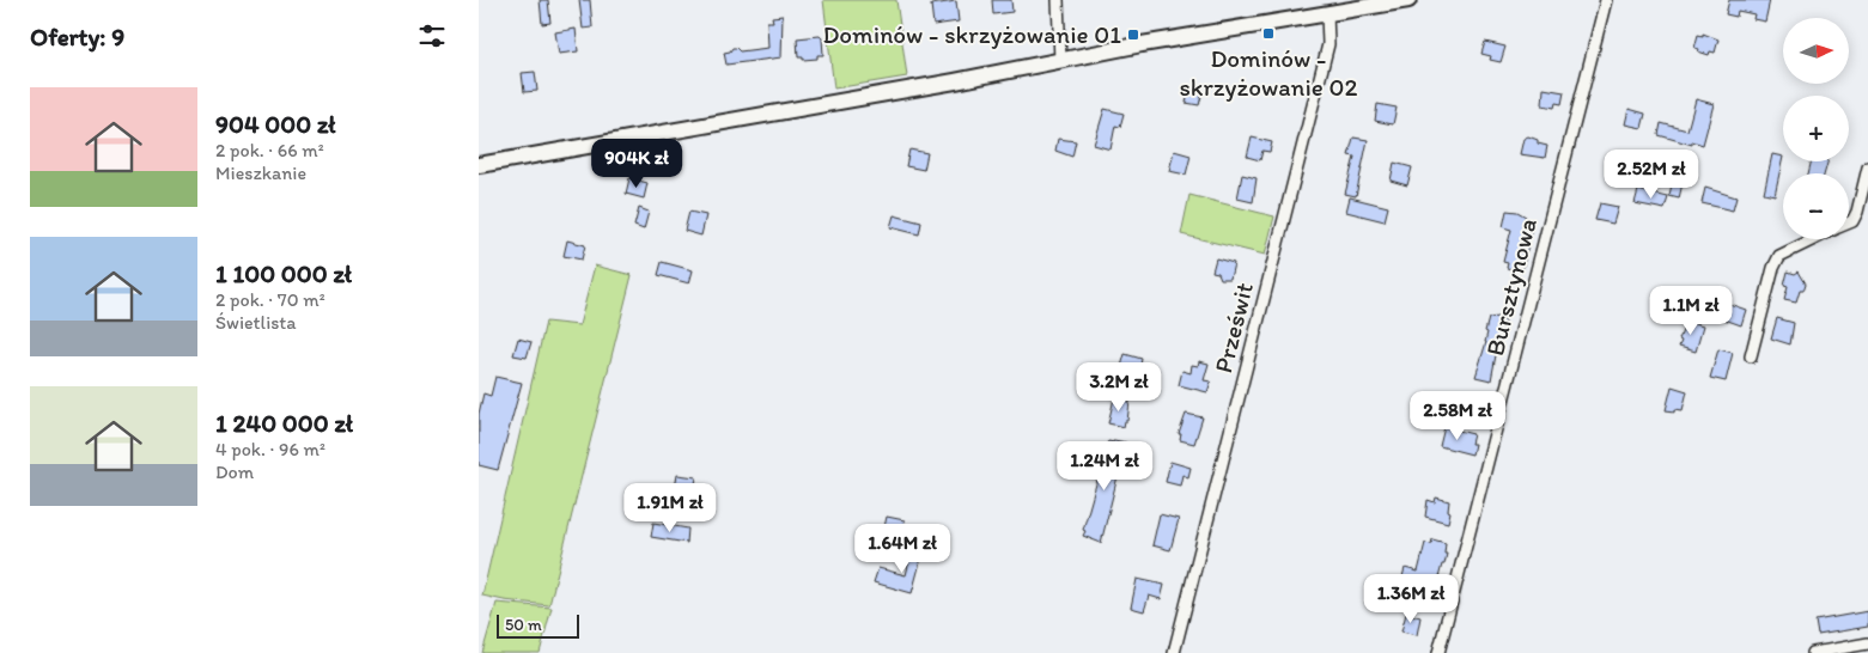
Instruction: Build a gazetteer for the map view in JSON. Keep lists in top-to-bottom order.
{
  "streets": {
    "street": ["Bursztynowa", "Prześwit"]
  },
  "places": {
    "transit": ["Dominów - skrzyżowanie 02", "Dominów - skrzyżowanie 01"]
  },
  "scale_bar": "50 m",
  "north": "right",
  "page": {
    "heading": "Oferty: 9",
    "map_buttons": ["+", "−"],
    "list": [
      {
        "name": "904 000 zł",
        "note": "2 pok. · 66 m² · Mieszkanie"
      },
      {
        "name": "1 100 000 zł",
        "note": "2 pok. · 70 m² · Świetlista"
      },
      {
        "name": "1 240 000 zł",
        "note": "4 pok. · 96 m² · Dom"
      }
    ],
    "price": [
      "904K zł",
      "2.52M zł",
      "1.1M zł",
      "3.2M zł",
      "2.58M zł",
      "1.24M zł",
      "1.91M zł",
      "1.64M zł",
      "1.36M zł"
    ],
    "scale": "50 m"
  }
}
